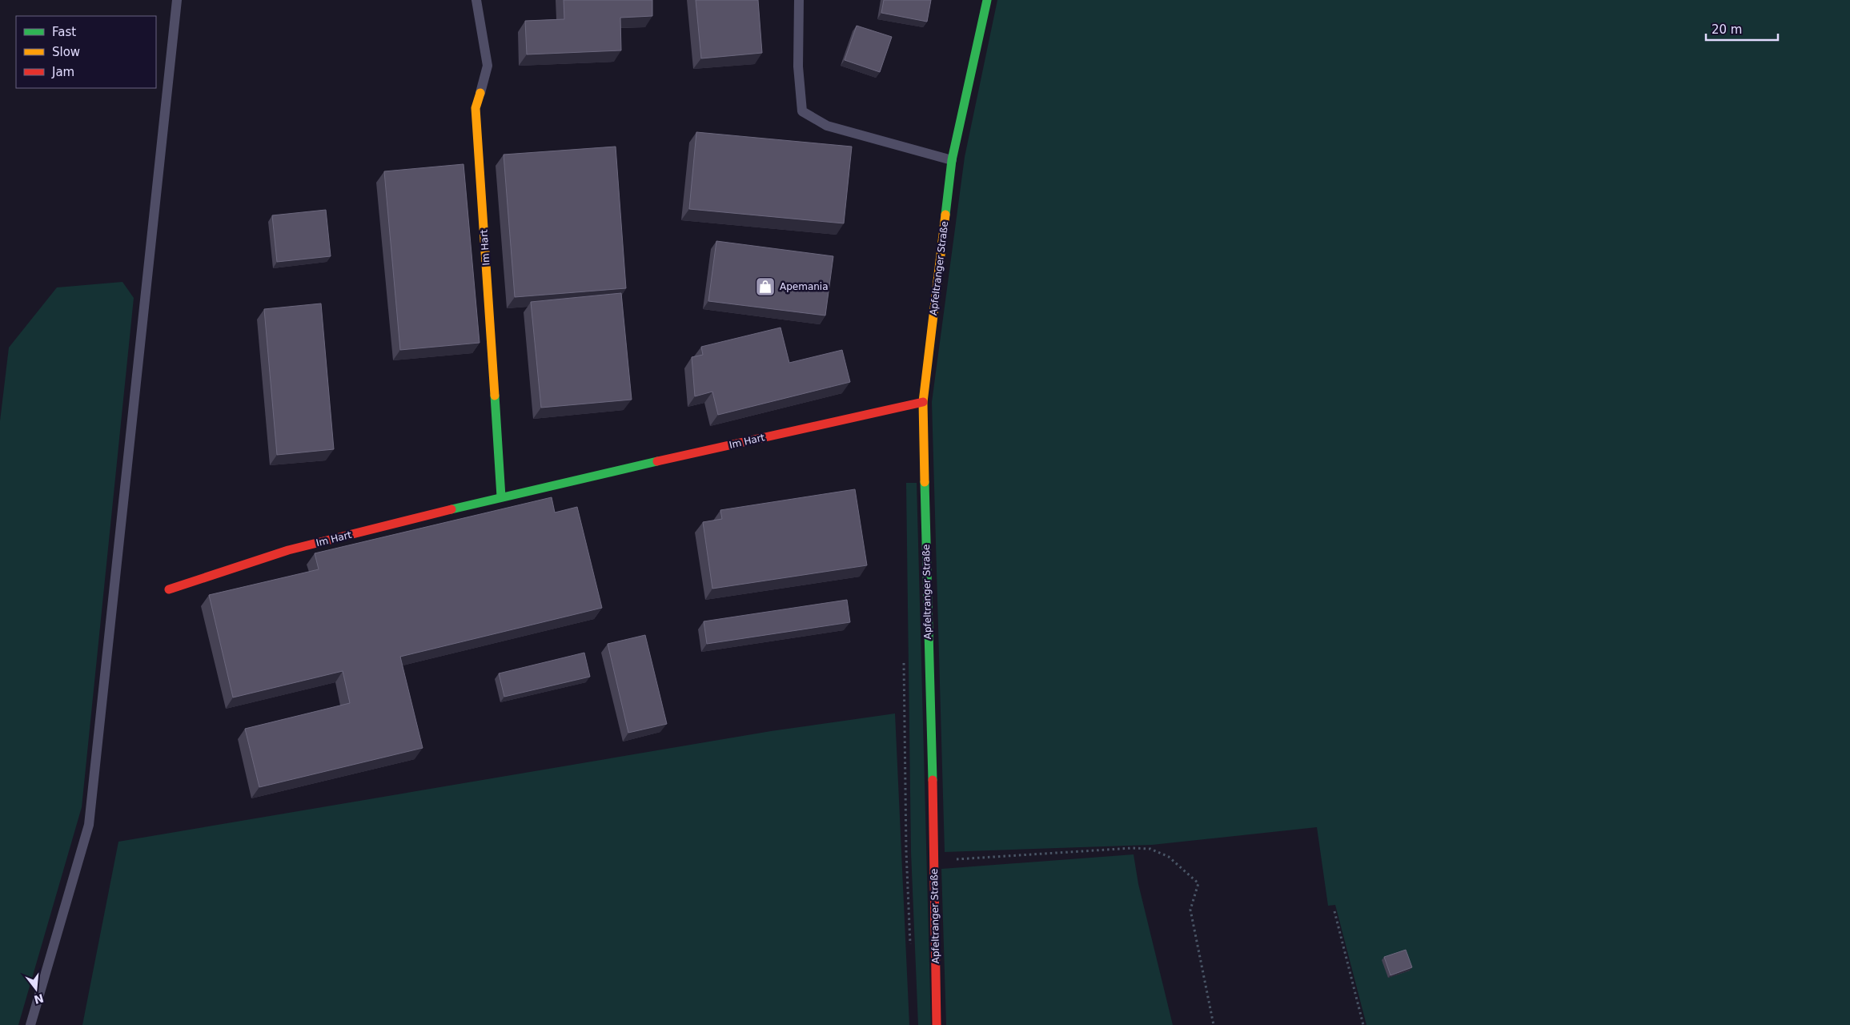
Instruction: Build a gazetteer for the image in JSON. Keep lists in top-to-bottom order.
{
  "streets": {
    "street": ["Im Hart", "Apfeltranger Straße"]
  },
  "crossings": [
    ["Im Hart", "Apfeltranger Straße"]
  ],
  "places": {
    "shop": ["Apemania"]
  },
  "legend": ["Fast", "Slow", "Jam"],
  "scale_bar": "20 m",
  "north": "bottom"
}
